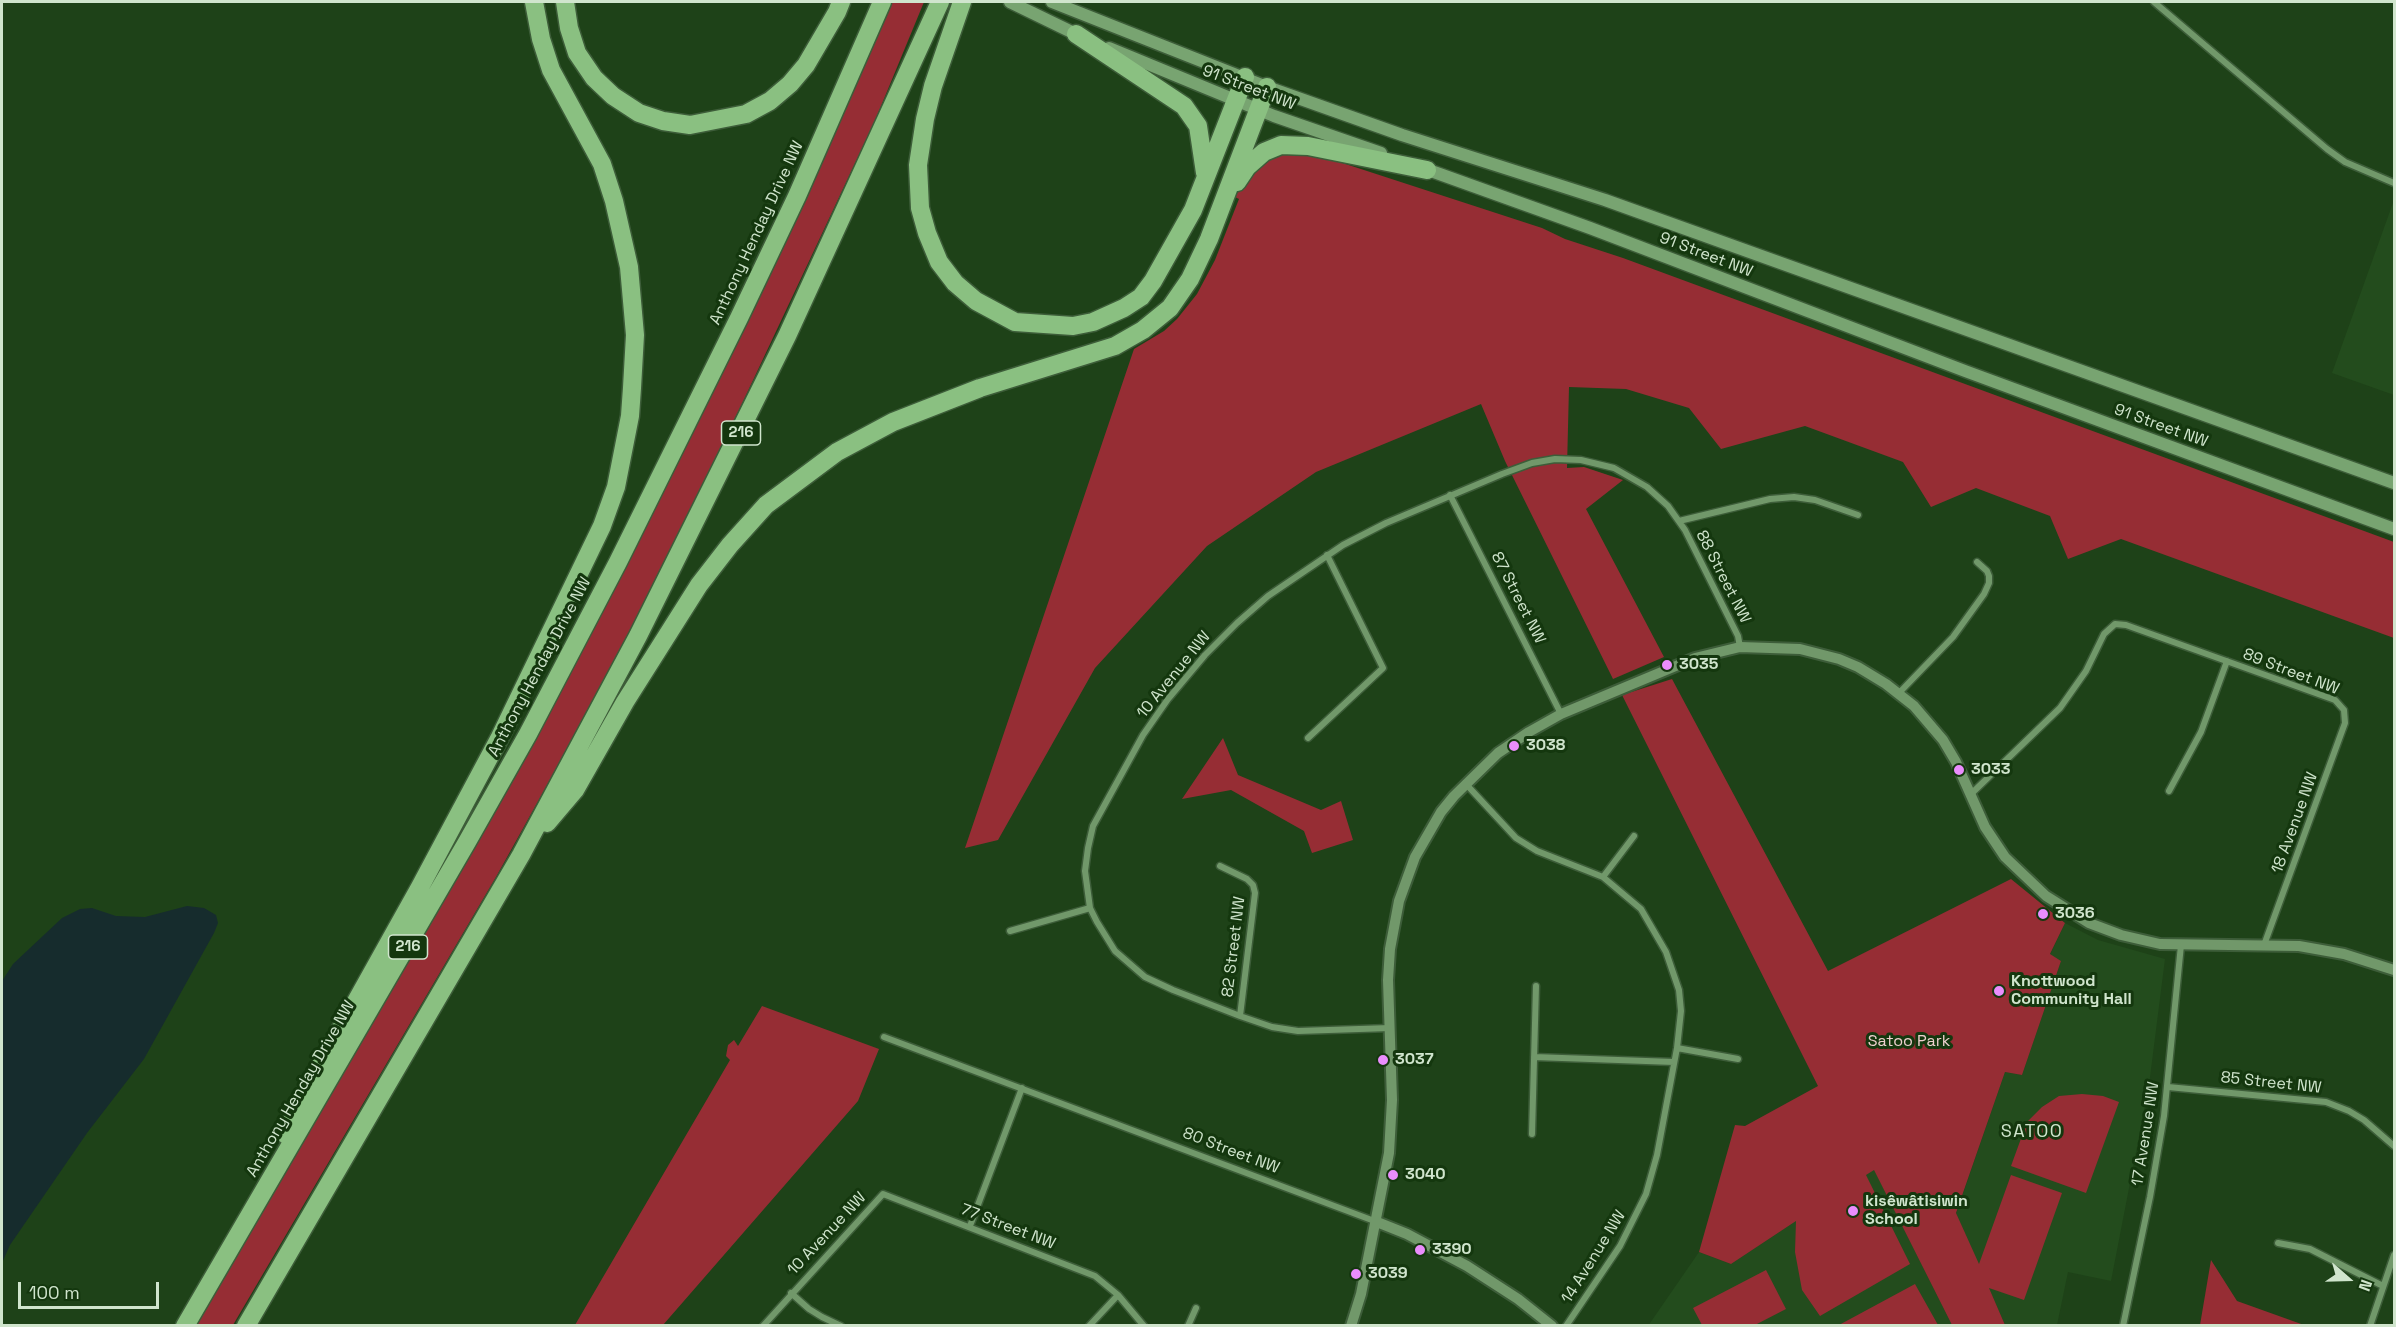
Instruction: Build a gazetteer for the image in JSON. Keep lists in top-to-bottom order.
{
  "streets": {
    "highway": ["Anthony Henday Drive NW", "216"],
    "main road": ["91 Street NW"],
    "street": [
      "88 Street NW",
      "87 Street NW",
      "89 Street NW",
      "10 Avenue NW",
      "18 Avenue NW",
      "82 Street NW",
      "85 Street NW",
      "17 Avenue NW",
      "80 Street NW",
      "77 Street NW",
      "14 Avenue NW"
    ]
  },
  "crossings": [
    ["88 Street NW", "10 Avenue NW"],
    ["87 Street NW", "10 Avenue NW"],
    ["89 Street NW", "18 Avenue NW"],
    ["10 Avenue NW", "82 Street NW"],
    ["10 Avenue NW", "77 Street NW"],
    ["85 Street NW", "17 Avenue NW"]
  ],
  "districts": ["SATOO"],
  "parks": ["Satoo Park"],
  "places": [
    "3035",
    "3038",
    "3033",
    "3036",
    "Knottwood Community Hall",
    "3037",
    "3040",
    "kisêwâtisiwin School",
    "3390",
    "3039"
  ],
  "scale_bar": "100 m",
  "north": "right"
}
